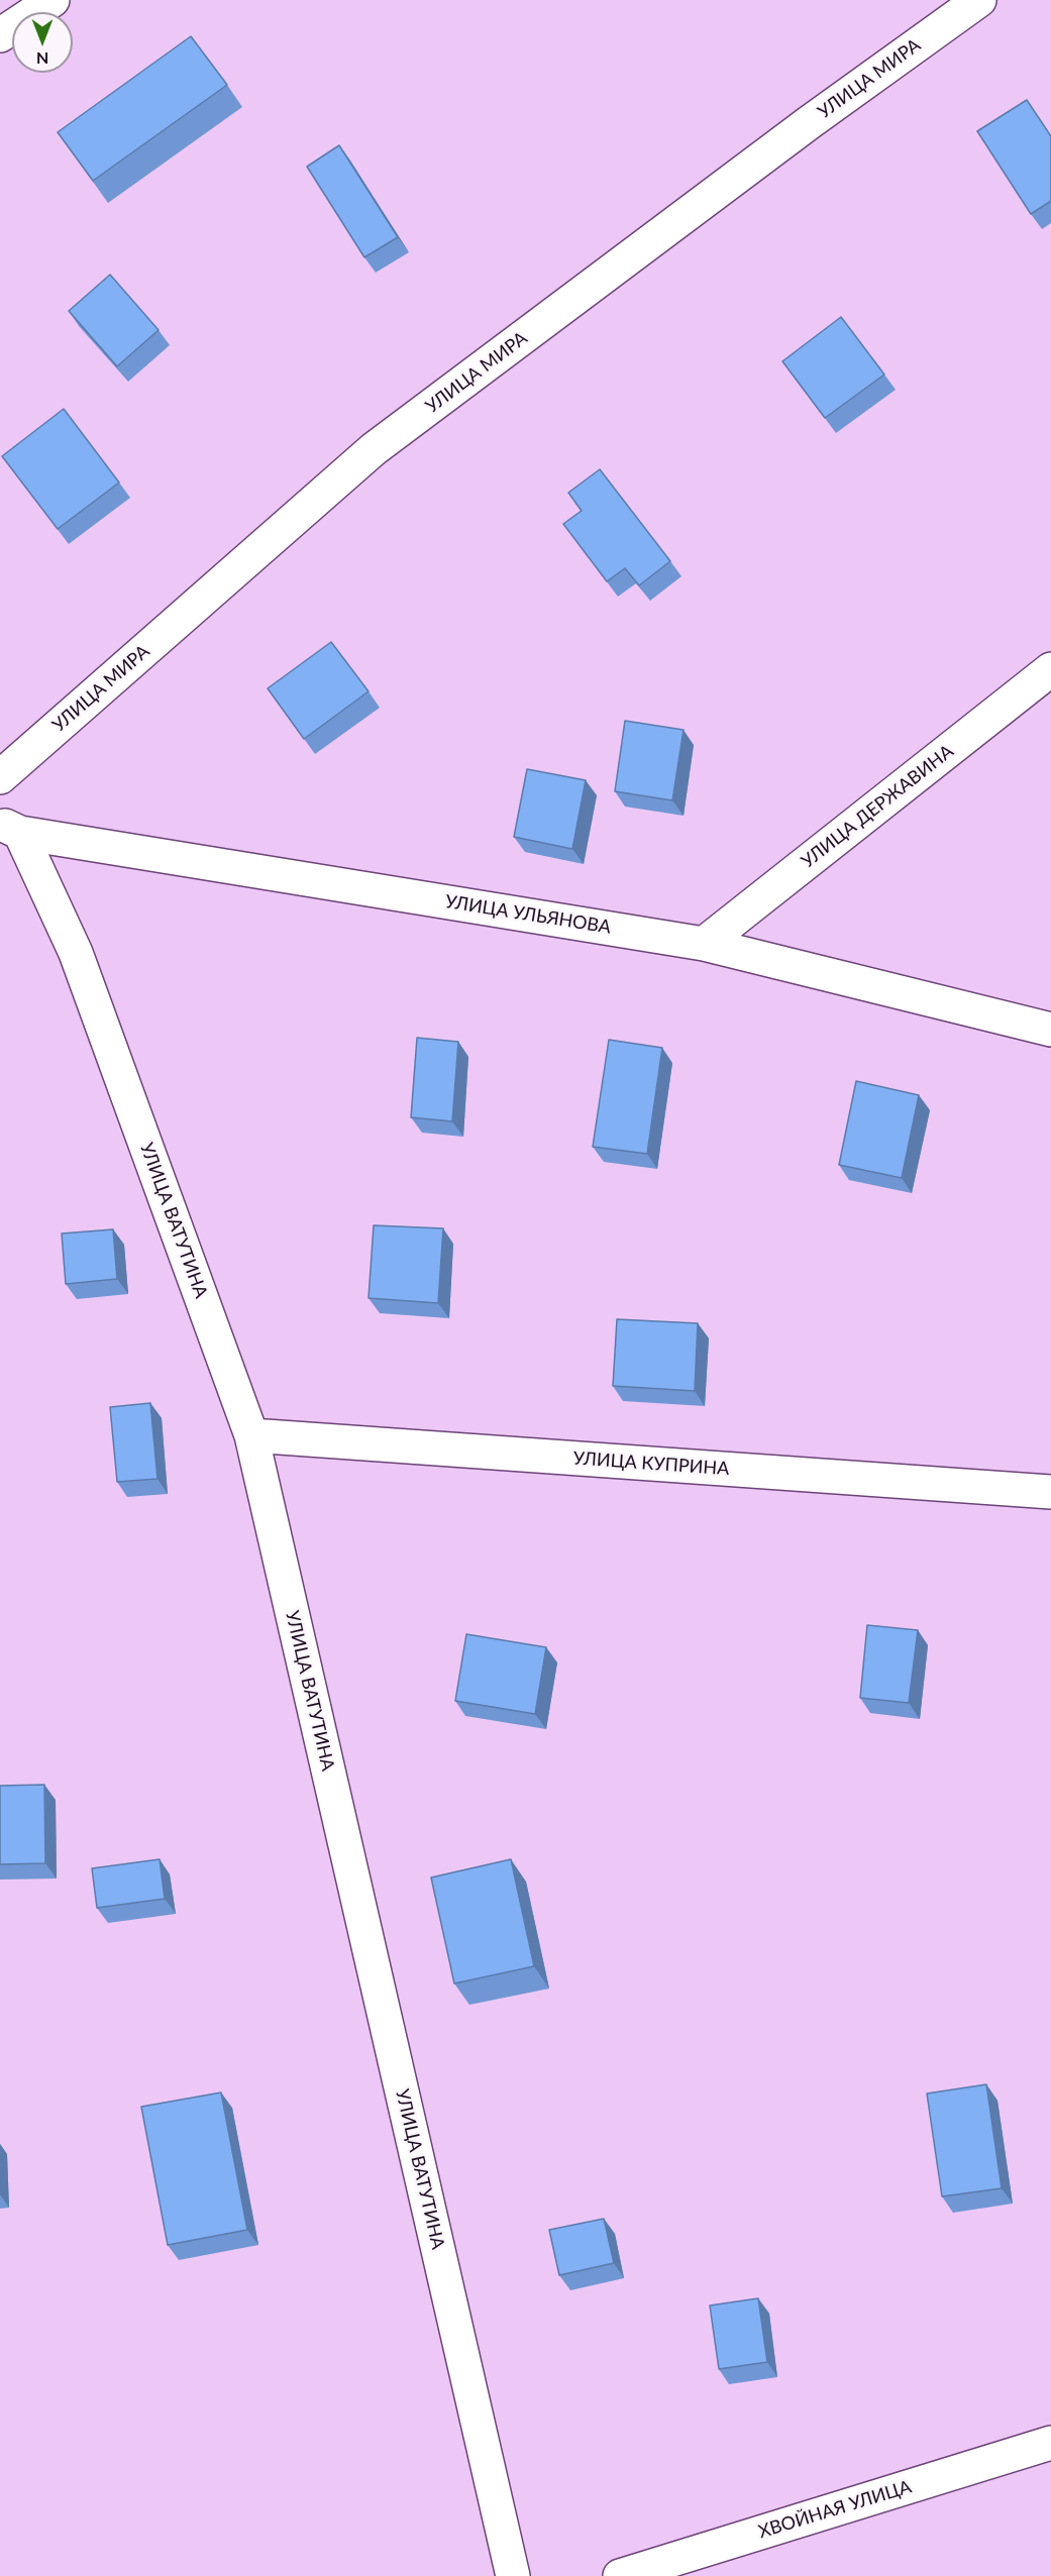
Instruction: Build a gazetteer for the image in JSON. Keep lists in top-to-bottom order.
{
  "streets": {
    "street": [
      "УЛИЦА МИРА",
      "УЛИЦА ДЕРЖАВИНА",
      "УЛИЦА УЛЬЯНОВА",
      "УЛИЦА ВАТУТИНА",
      "УЛИЦА КУПРИНА",
      "ХВОЙНАЯ УЛИЦА"
    ]
  },
  "crossings": [
    ["УЛИЦА ДЕРЖАВИНА", "УЛИЦА УЛЬЯНОВА"],
    ["УЛИЦА УЛЬЯНОВА", "УЛИЦА ВАТУТИНА"],
    ["УЛИЦА ВАТУТИНА", "УЛИЦА КУПРИНА"]
  ],
  "north": "bottom"
}
